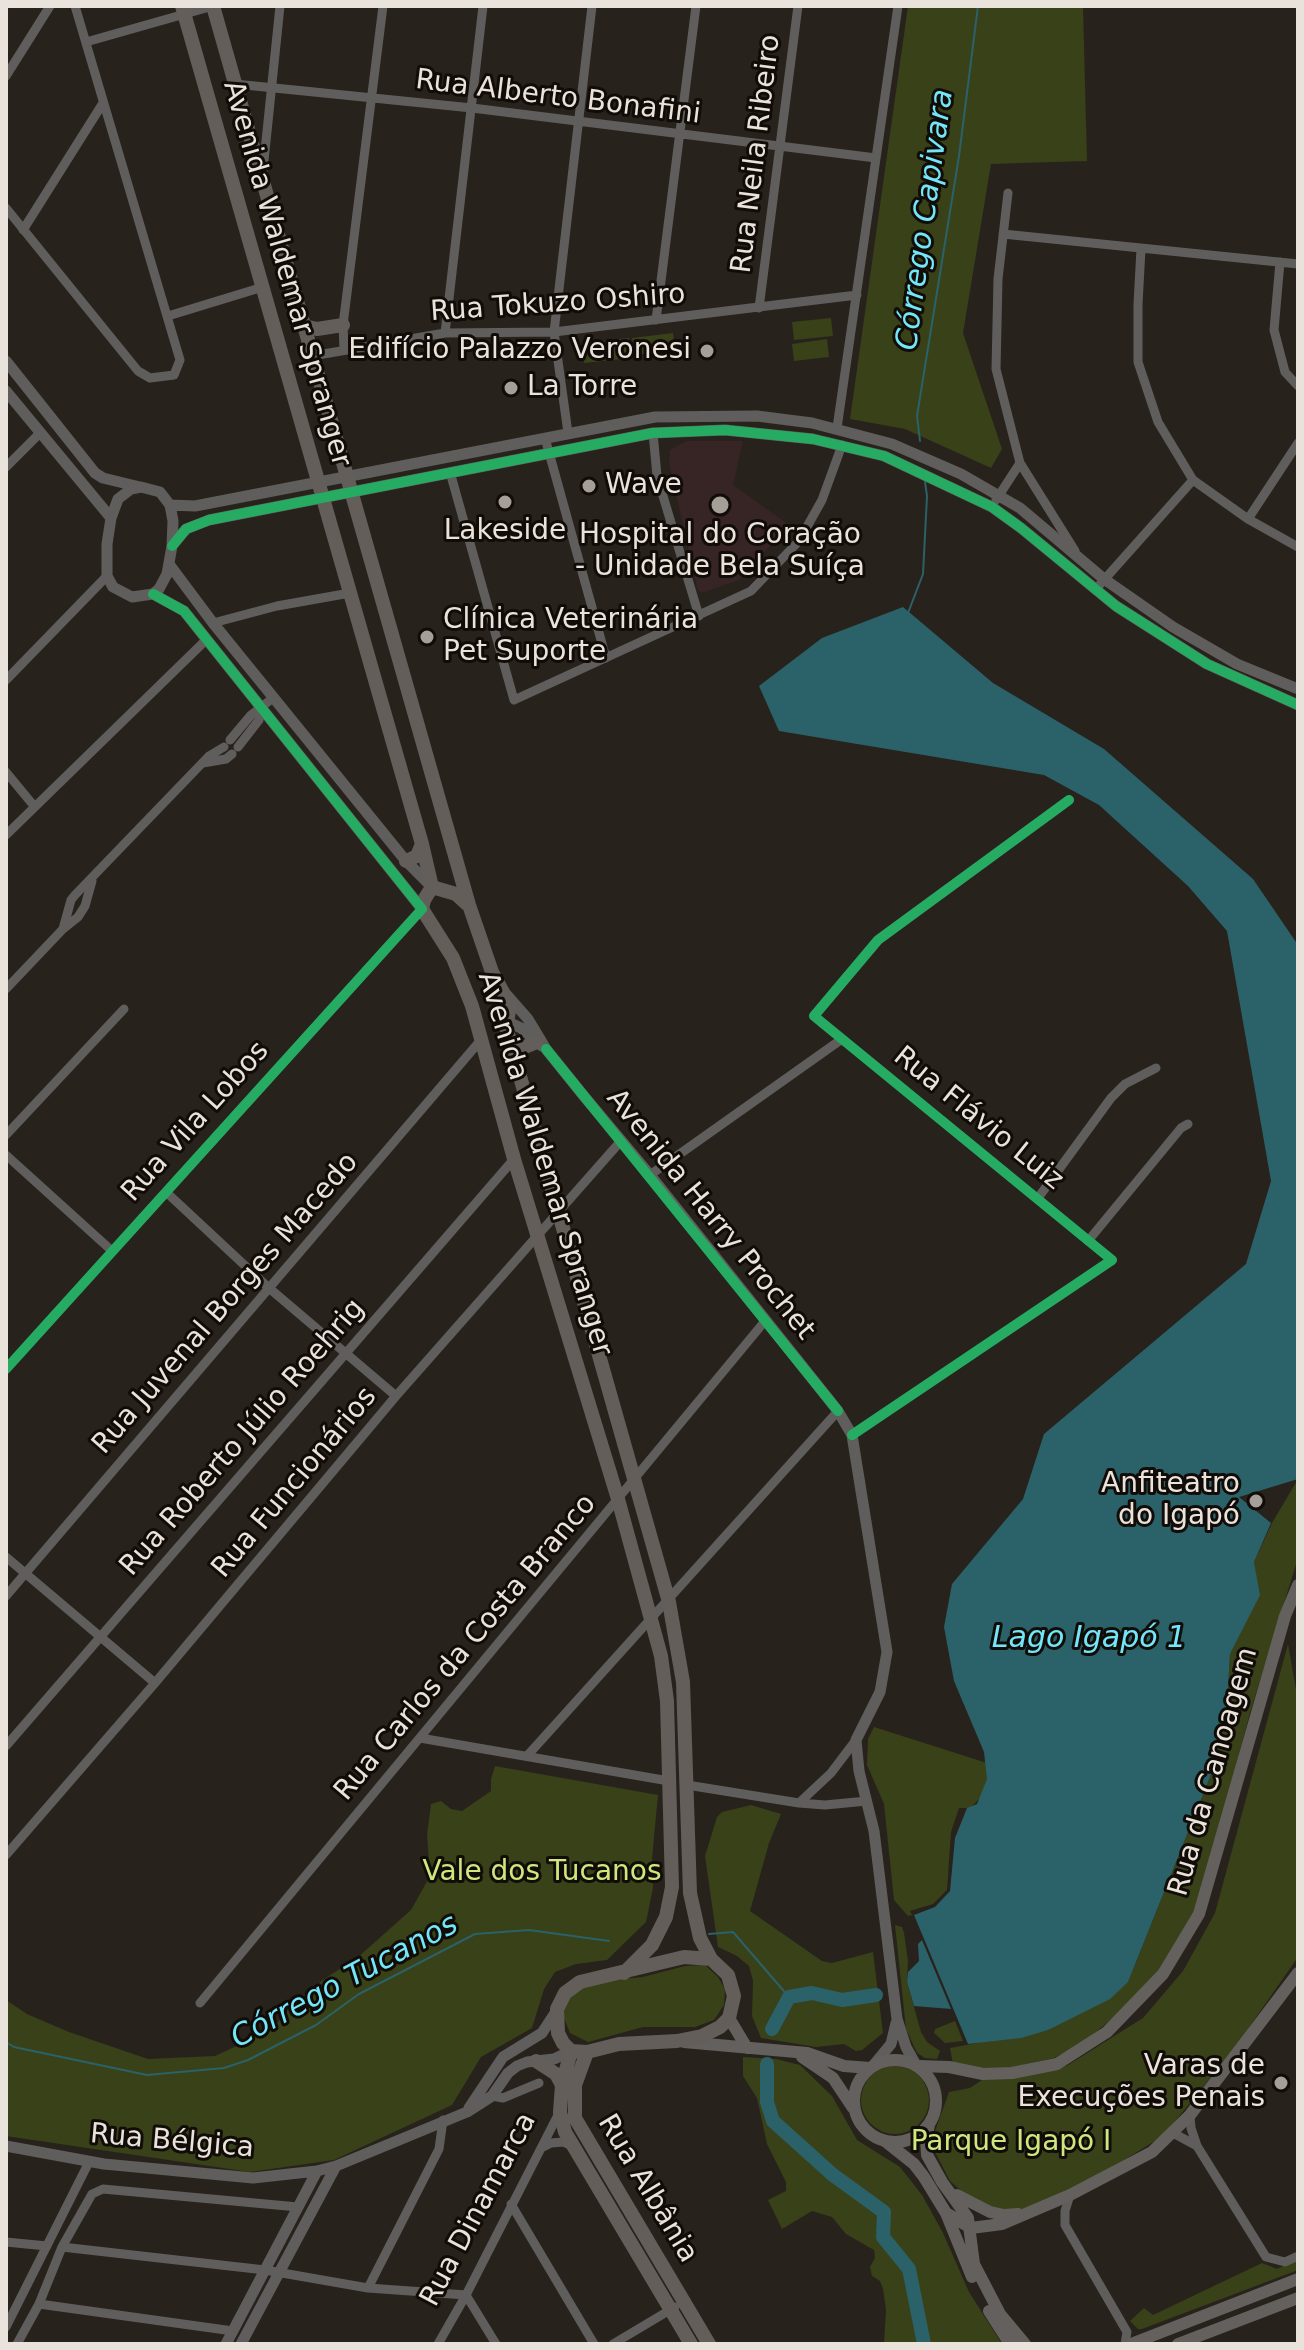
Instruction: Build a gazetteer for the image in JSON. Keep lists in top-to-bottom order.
{
  "streets": {
    "main road": [
      "Avenida Waldemar Spranger",
      "Rua da Canoagem",
      "Rua Bélgica",
      "Rua Albânia",
      "Rua Dinamarca"
    ],
    "street": [
      "Rua Alberto Bonafini",
      "Rua Neila Ribeiro",
      "Rua Tokuzo Oshiro",
      "Rua Flávio Luiz",
      "Rua Vila Lobos",
      "Avenida Harry Prochet",
      "Rua Juvenal Borges Macedo",
      "Rua Roberto Júlio Roehrig",
      "Rua Funcionários",
      "Rua Carlos da Costa Branco"
    ]
  },
  "crossings": [
    ["Rua Alberto Bonafini", "Rua Neila Ribeiro"],
    ["Rua Alberto Bonafini", "Avenida Waldemar Spranger"],
    ["Rua Neila Ribeiro", "Rua Tokuzo Oshiro"],
    ["Avenida Waldemar Spranger", "Rua Tokuzo Oshiro"],
    ["Avenida Waldemar Spranger", "Rua Vila Lobos"],
    ["Avenida Waldemar Spranger", "Avenida Harry Prochet"],
    ["Avenida Waldemar Spranger", "Rua Juvenal Borges Macedo"],
    ["Avenida Waldemar Spranger", "Rua Roberto Júlio Roehrig"],
    ["Avenida Waldemar Spranger", "Rua Funcionários"],
    ["Avenida Waldemar Spranger", "Rua Carlos da Costa Branco"],
    ["Rua Flávio Luiz", "Avenida Harry Prochet"],
    ["Avenida Harry Prochet", "Rua Funcionários"],
    ["Avenida Harry Prochet", "Rua Carlos da Costa Branco"],
    ["Rua da Canoagem", "Rua Bélgica"],
    ["Rua Bélgica", "Rua Albânia"],
    ["Rua Bélgica", "Rua Dinamarca"],
    ["Rua Albânia", "Rua Dinamarca"]
  ],
  "water": ["Córrego Capivara", "Lago Igapó 1", "Córrego Tucanos"],
  "parks": ["Vale dos Tucanos", "Parque Igapó I"],
  "places": [
    "Edifício Palazzo Veronesi",
    "La Torre",
    "Wave",
    "Lakeside",
    "Hospital do Coração - Unidade Bela Suíça",
    "Clínica Veterinária Pet Suporte",
    "Anfiteatro do Igapó",
    "Varas de Execuções Penais"
  ]
}
